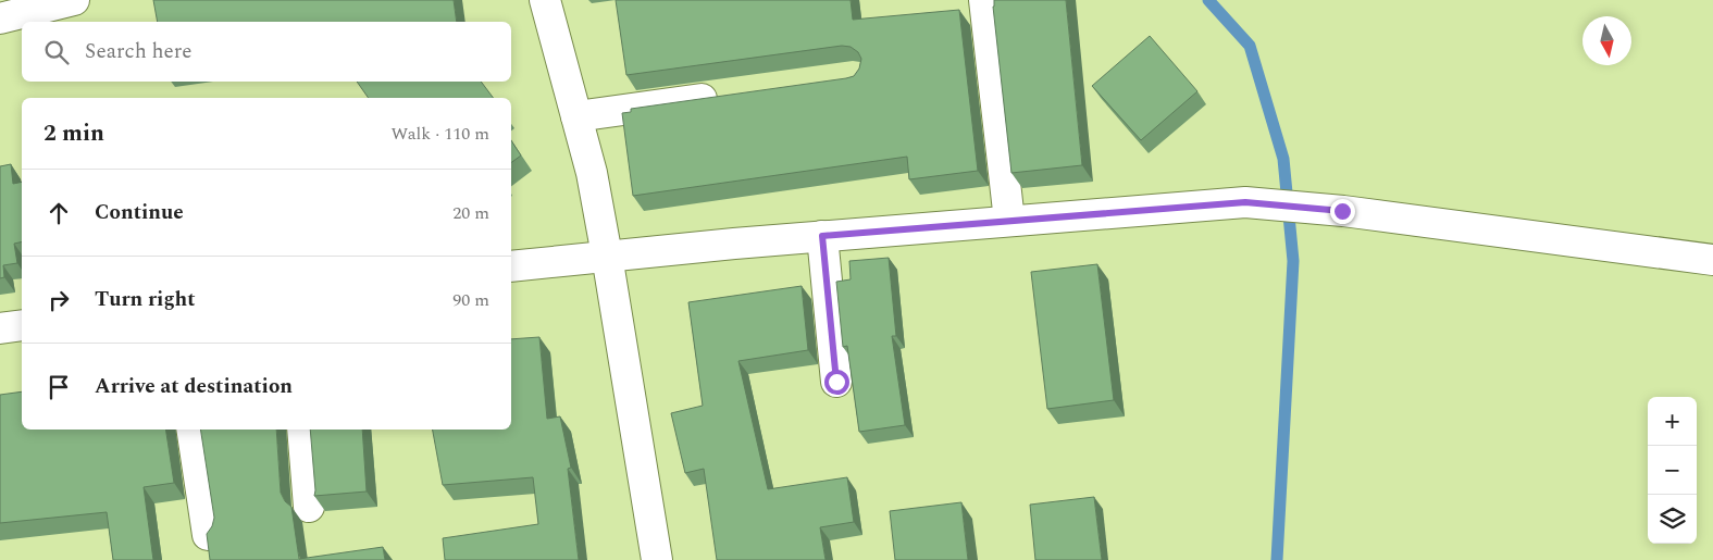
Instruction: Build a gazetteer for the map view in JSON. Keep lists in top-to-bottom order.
{
  "north": "bottom",
  "page": {
    "search": "Search here",
    "heading": ["2 min", "Walk · 110 m"],
    "list": [
      ["Continue", "20 m"],
      ["Turn right", "90 m"],
      "Arrive at destination"
    ],
    "map_buttons": ["+", "−"]
  }
}
